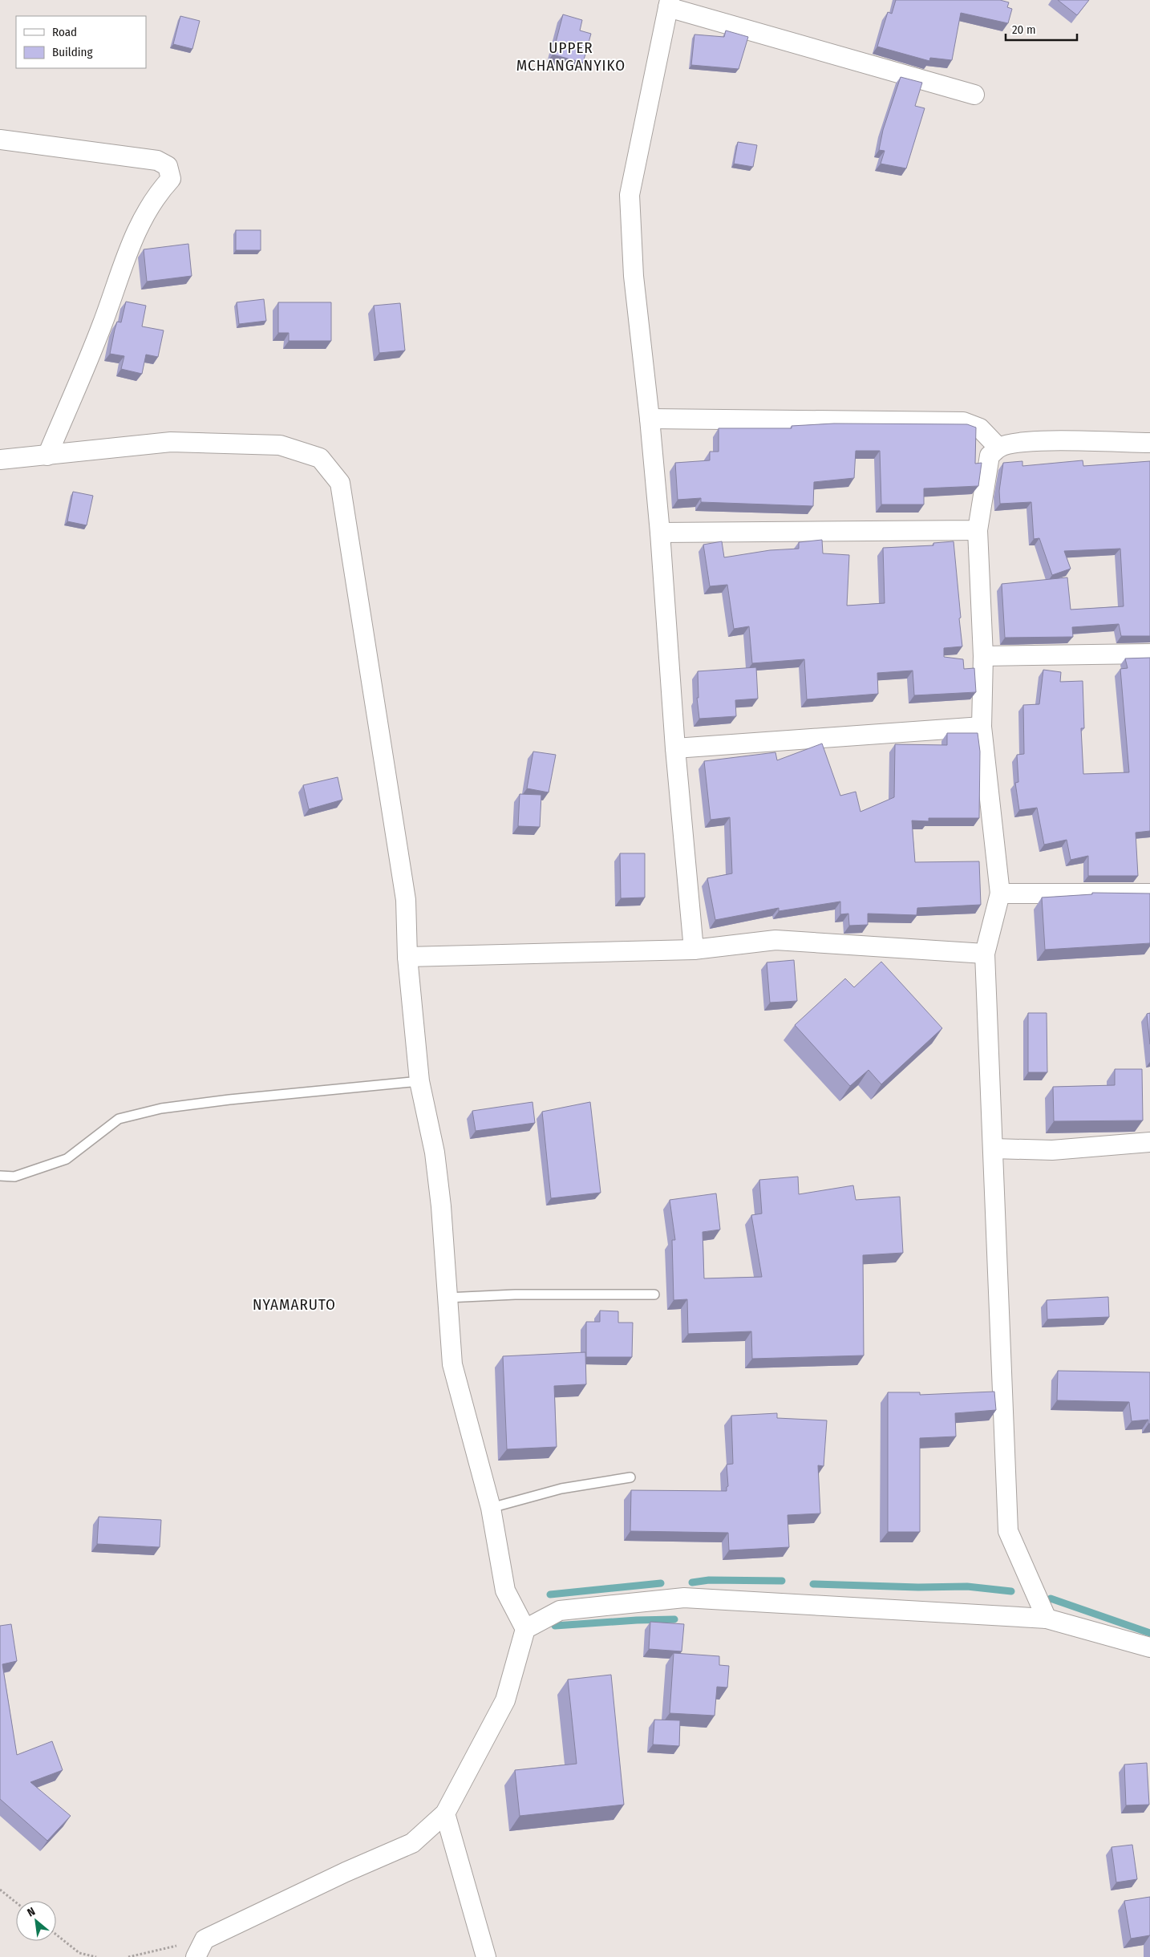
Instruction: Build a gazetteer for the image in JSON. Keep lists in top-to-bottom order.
{
  "districts": ["UPPER MCHANGANYIKO", "NYAMARUTO"],
  "legend": ["Road", "Building"],
  "scale_bar": "20 m",
  "north": "top left"
}
